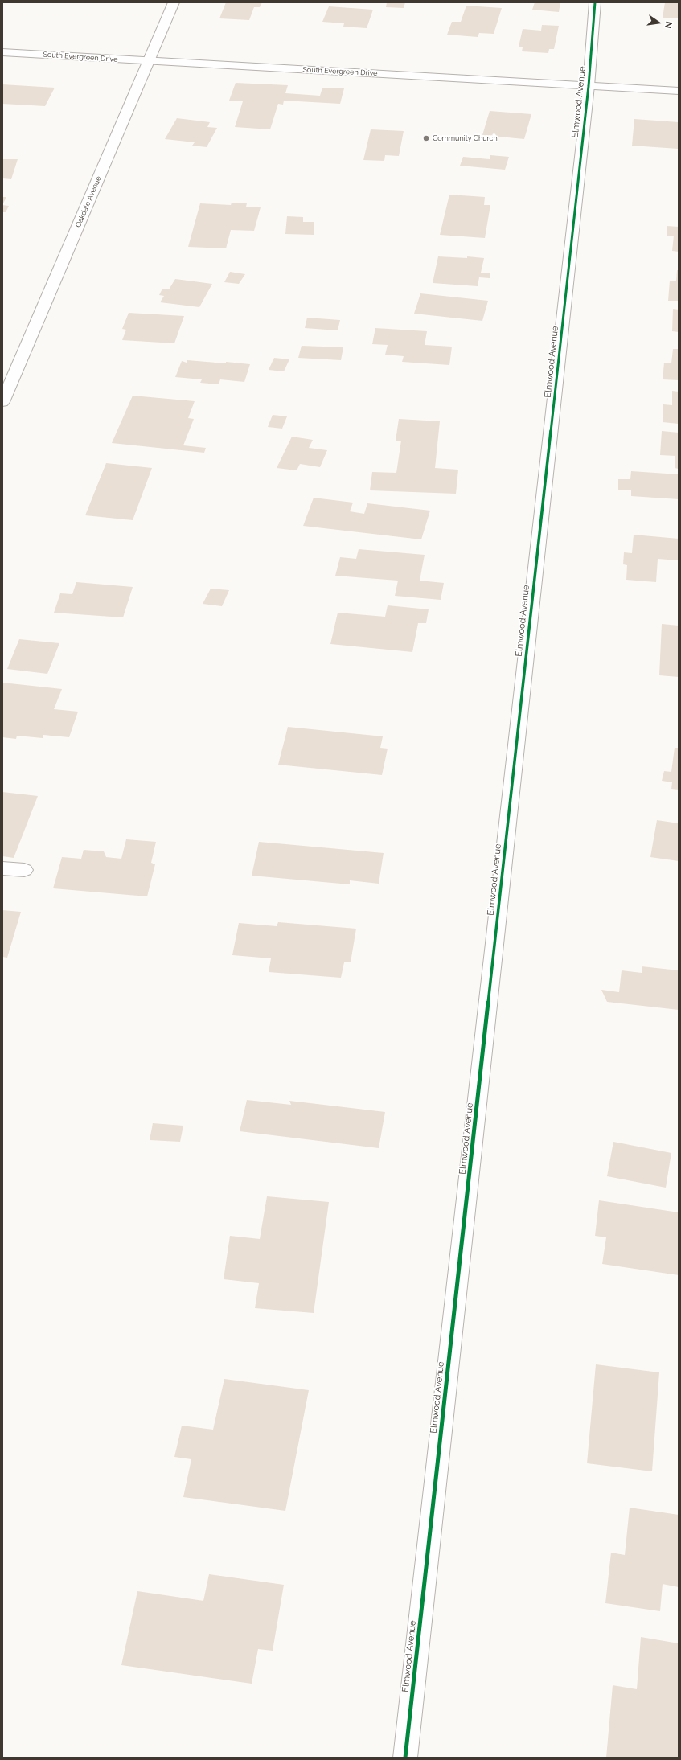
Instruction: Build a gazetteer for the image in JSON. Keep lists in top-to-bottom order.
{
  "streets": {
    "street": ["South Evergreen Drive", "Elmwood Avenue", "Oakdale Avenue"]
  },
  "crossings": [
    ["South Evergreen Drive", "Elmwood Avenue"],
    ["South Evergreen Drive", "Oakdale Avenue"]
  ],
  "places": ["Community Church"],
  "north": "right"
}
